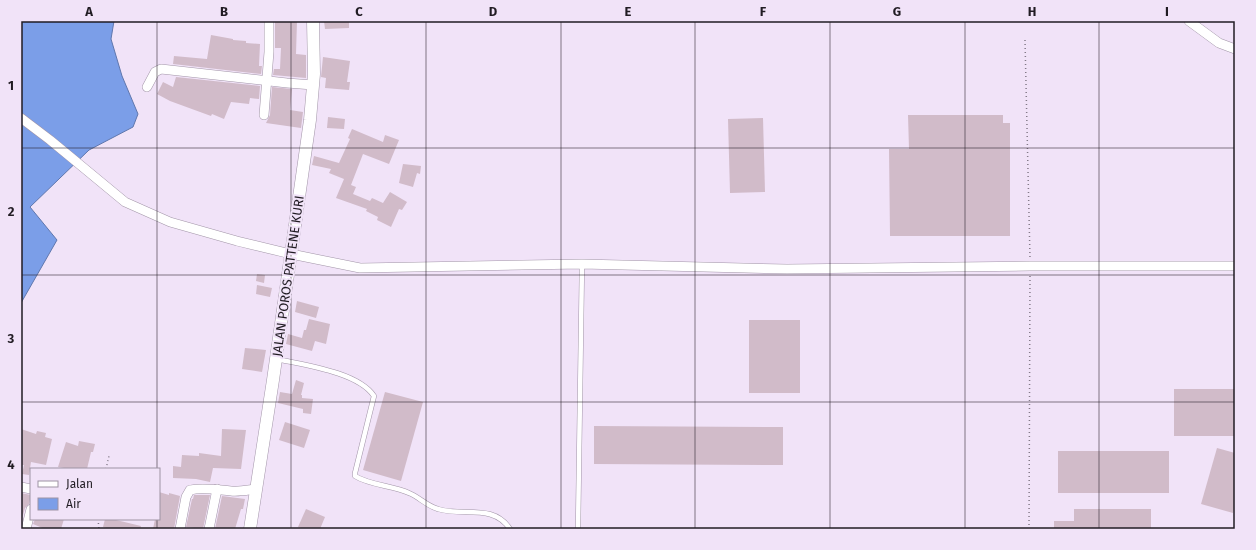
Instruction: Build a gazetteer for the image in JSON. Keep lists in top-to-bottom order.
{
  "streets": {
    "street": ["JALAN POROS PATTENE KURI"]
  },
  "legend": ["Jalan", "Air"],
  "grid": {
    "columns": [
      "A",
      "B",
      "C",
      "D",
      "E",
      "F",
      "G",
      "H",
      "I"
    ],
    "rows": [
      "1",
      "2",
      "3",
      "4"
    ]
  }
}
